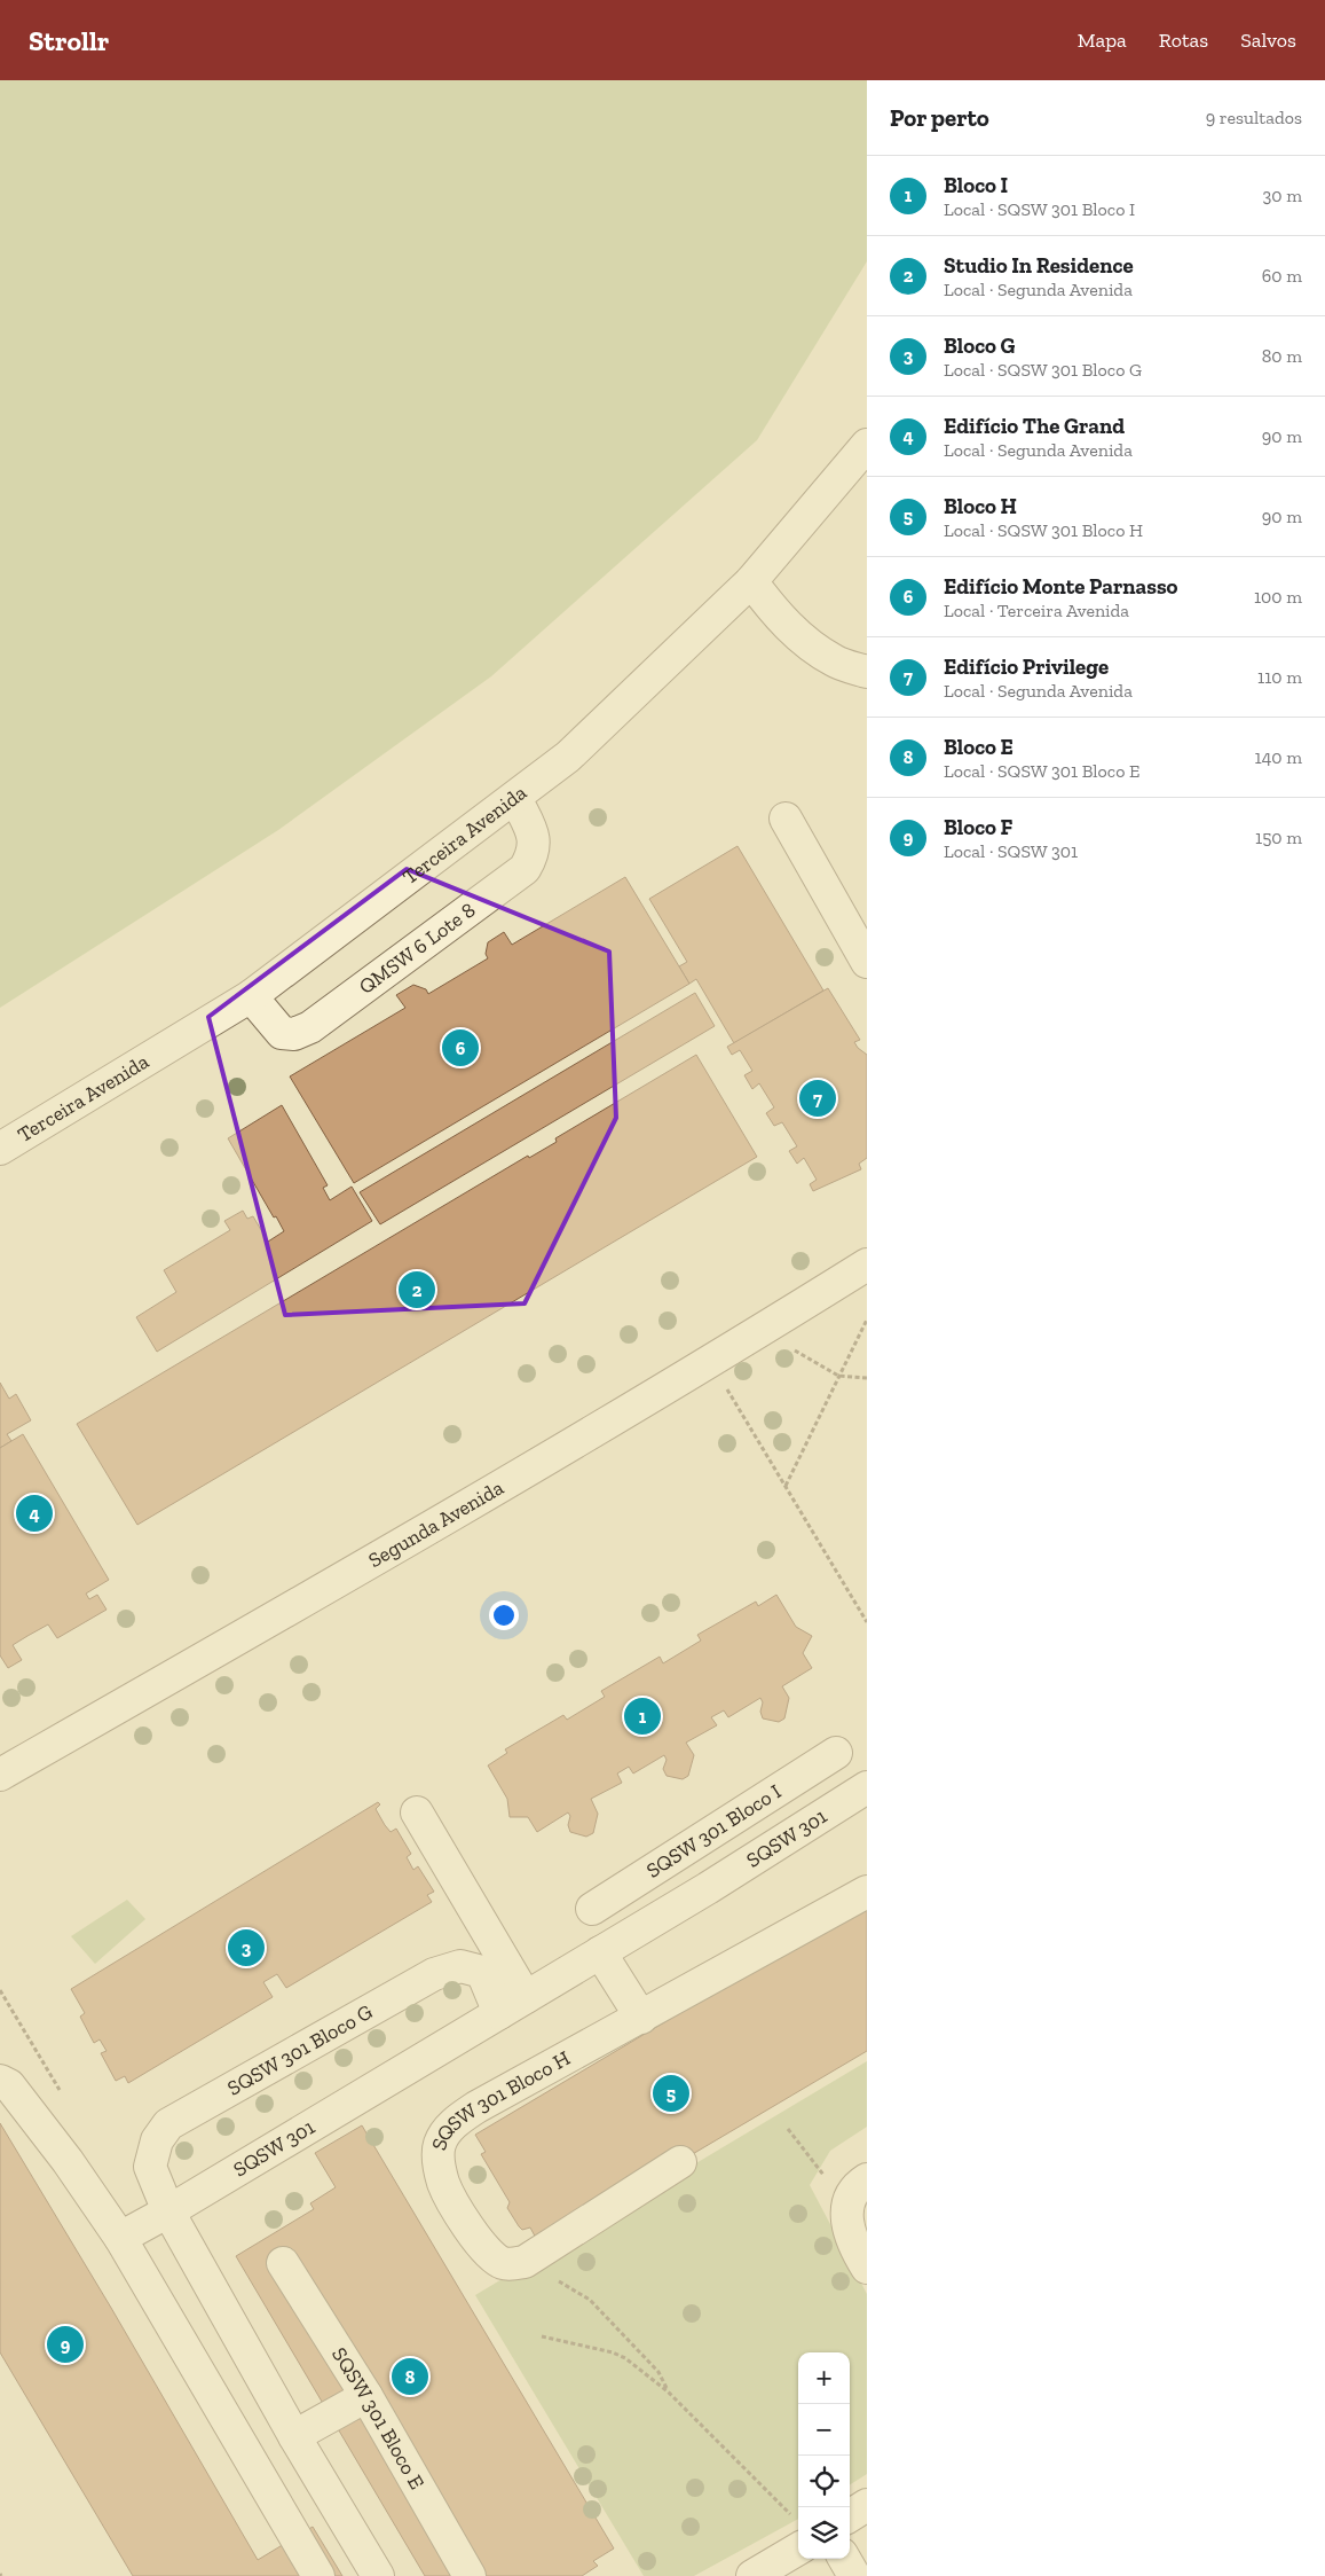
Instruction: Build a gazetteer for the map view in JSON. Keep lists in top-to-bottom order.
{
  "streets": {
    "street": [
      "Terceira Avenida",
      "QMSW 6 Lote 8",
      "Segunda Avenida",
      "SQSW 301 Bloco I",
      "SQSW 301",
      "SQSW 301 Bloco G",
      "SQSW 301 Bloco H",
      "SQSW 301 Bloco E"
    ]
  },
  "crossings": [
    ["Terceira Avenida", "QMSW 6 Lote 8"],
    ["SQSW 301", "SQSW 301 Bloco G"]
  ],
  "page": {
    "header": "Strollr",
    "nav": ["Mapa", "Rotas", "Salvos"],
    "heading": ["Por perto", "9 resultados"],
    "list": [
      {
        "mark": "1",
        "name": "Bloco I",
        "note": "Local · SQSW 301 Bloco I",
        "value": "30 m"
      },
      {
        "mark": "2",
        "name": "Studio In Residence",
        "note": "Local · Segunda Avenida",
        "value": "60 m"
      },
      {
        "mark": "3",
        "name": "Bloco G",
        "note": "Local · SQSW 301 Bloco G",
        "value": "80 m"
      },
      {
        "mark": "4",
        "name": "Edifício The Grand",
        "note": "Local · Segunda Avenida",
        "value": "90 m"
      },
      {
        "mark": "5",
        "name": "Bloco H",
        "note": "Local · SQSW 301 Bloco H",
        "value": "90 m"
      },
      {
        "mark": "6",
        "name": "Edifício Monte Parnasso",
        "note": "Local · Terceira Avenida",
        "value": "100 m"
      },
      {
        "mark": "7",
        "name": "Edifício Privilege",
        "note": "Local · Segunda Avenida",
        "value": "110 m"
      },
      {
        "mark": "8",
        "name": "Bloco E",
        "note": "Local · SQSW 301 Bloco E",
        "value": "140 m"
      },
      {
        "mark": "9",
        "name": "Bloco F",
        "note": "Local · SQSW 301",
        "value": "150 m"
      }
    ],
    "pins": [
      "6",
      "7",
      "2",
      "4",
      "1",
      "3",
      "5",
      "9",
      "8"
    ],
    "map_buttons": ["+", "−"]
  }
}
